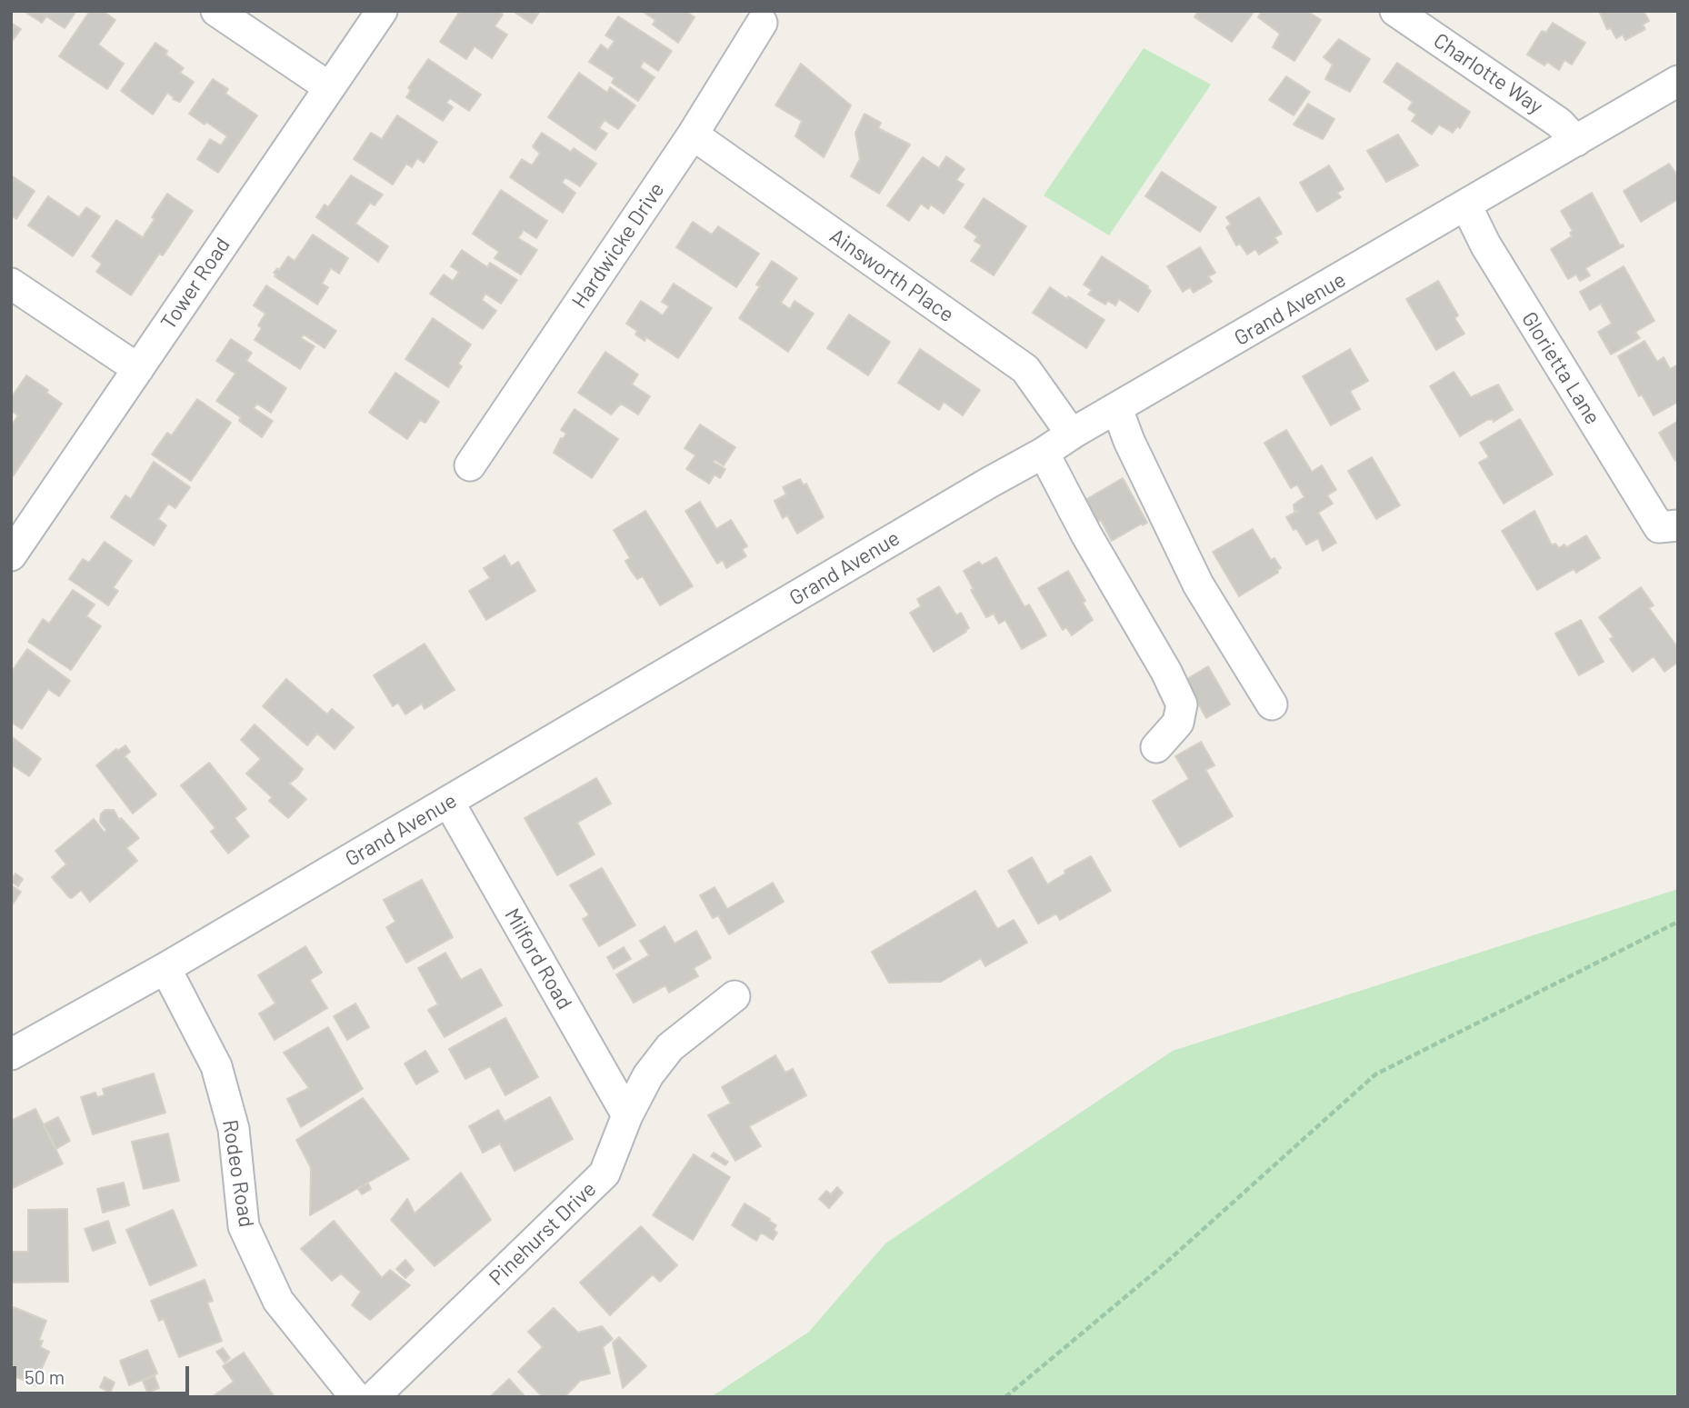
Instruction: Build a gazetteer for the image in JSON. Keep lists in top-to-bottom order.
{
  "streets": {
    "street": [
      "Charlotte Way",
      "Hardwicke Drive",
      "Ainsworth Place",
      "Tower Road",
      "Grand Avenue",
      "Glorietta Lane",
      "Milford Road",
      "Rodeo Road",
      "Pinehurst Drive"
    ]
  },
  "crossings": [
    ["Charlotte Way", "Grand Avenue"],
    ["Hardwicke Drive", "Ainsworth Place"],
    ["Ainsworth Place", "Grand Avenue"],
    ["Grand Avenue", "Glorietta Lane"],
    ["Grand Avenue", "Milford Road"],
    ["Grand Avenue", "Rodeo Road"],
    ["Milford Road", "Pinehurst Drive"]
  ],
  "scale_bar": "50 m"
}
